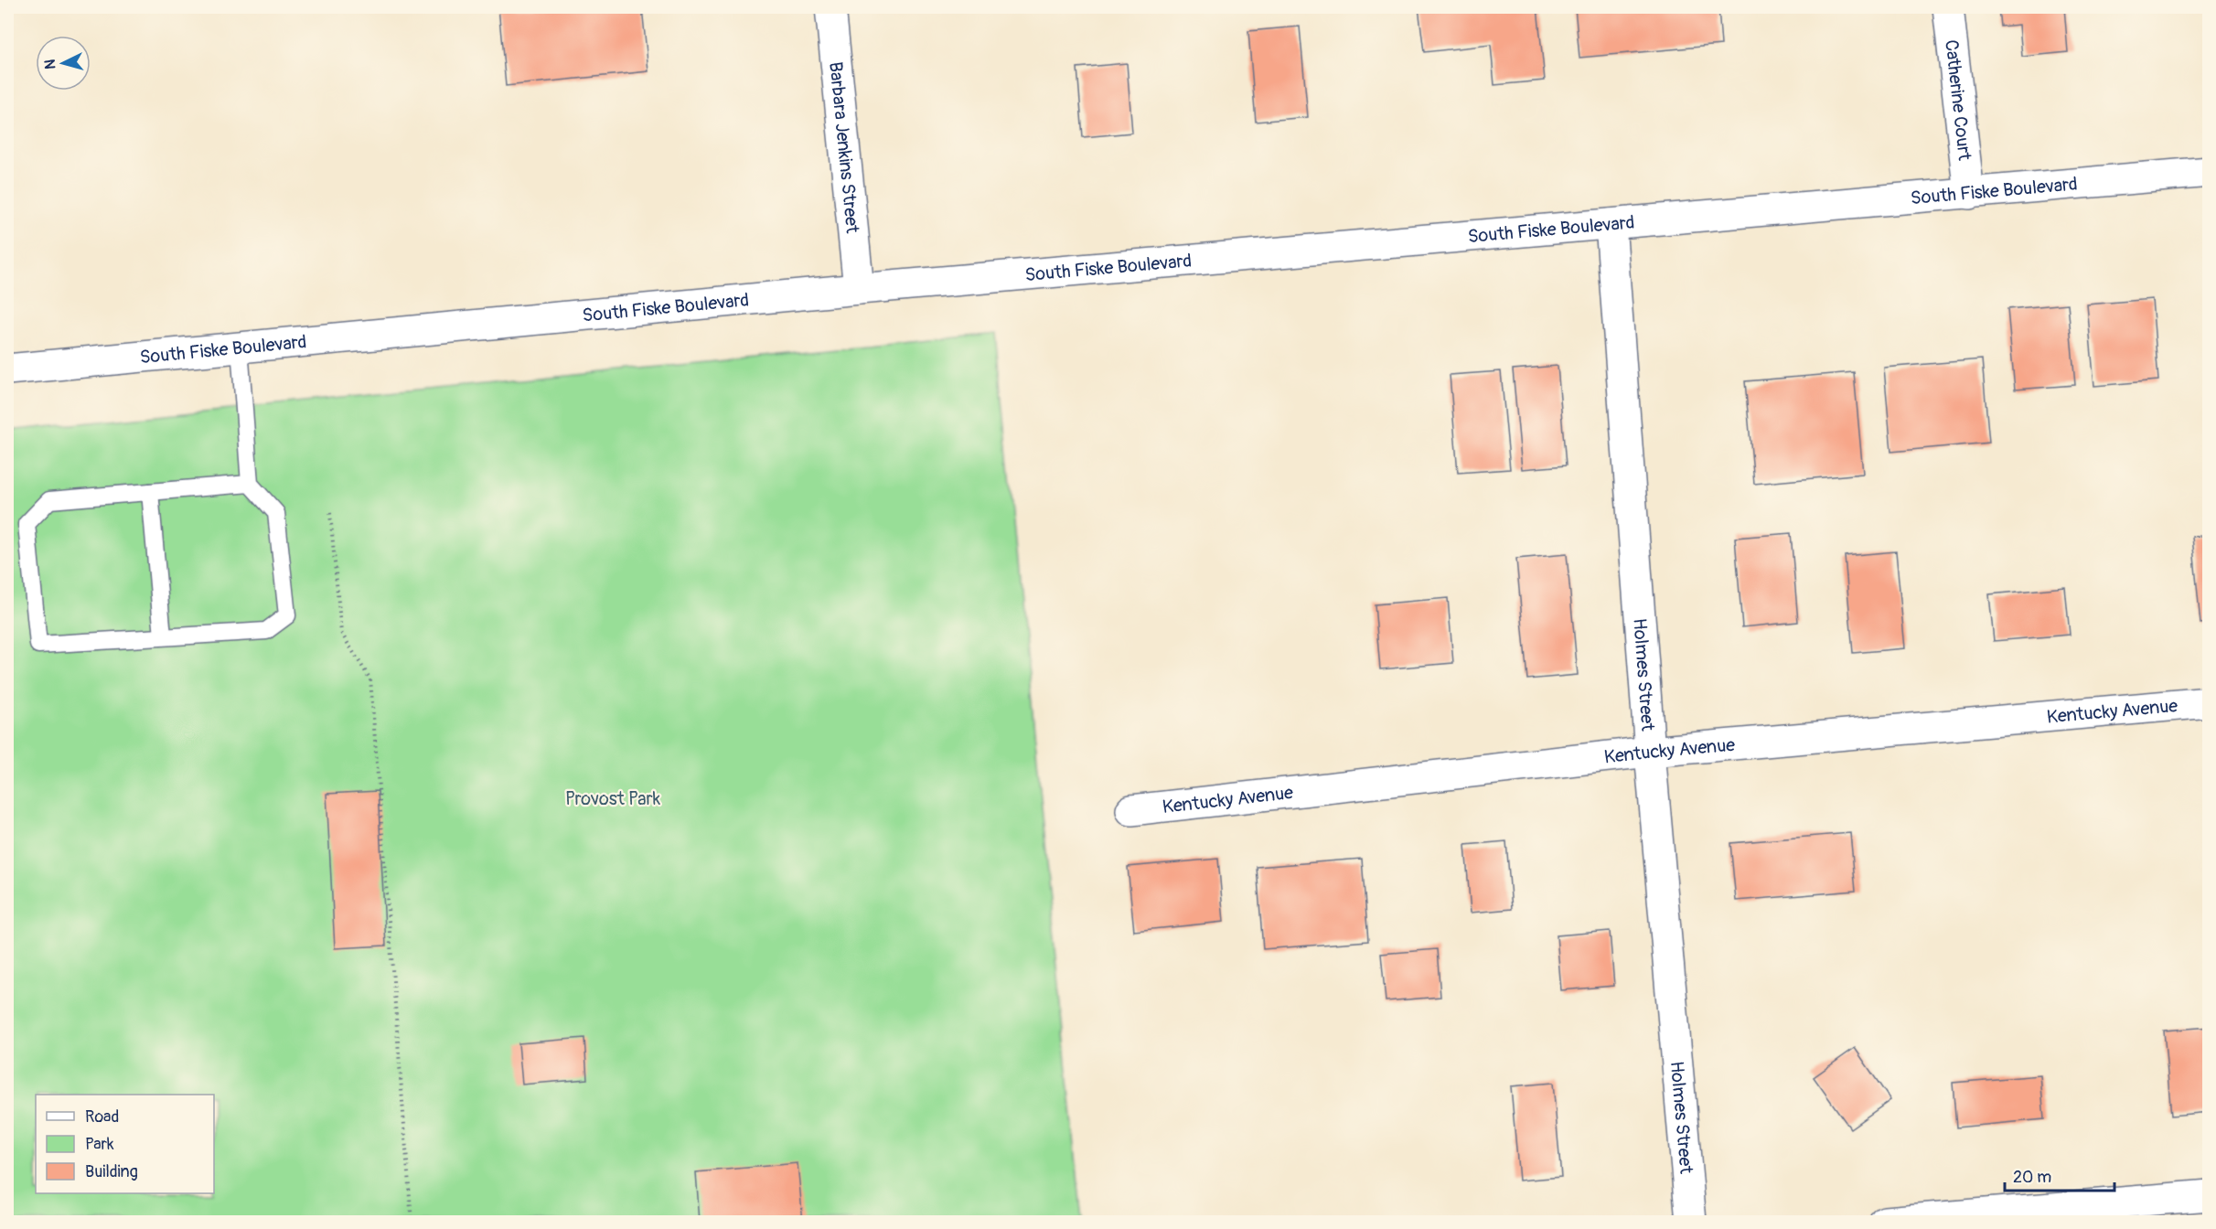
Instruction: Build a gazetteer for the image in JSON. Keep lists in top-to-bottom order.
{
  "streets": {
    "street": [
      "Catherine Court",
      "Barbara Jenkins Street",
      "South Fiske Boulevard",
      "Holmes Street",
      "Kentucky Avenue"
    ]
  },
  "crossings": [
    ["Catherine Court", "South Fiske Boulevard"],
    ["Barbara Jenkins Street", "South Fiske Boulevard"],
    ["South Fiske Boulevard", "Holmes Street"],
    ["Holmes Street", "Kentucky Avenue"]
  ],
  "parks": ["Provost Park"],
  "legend": ["Road", "Park", "Building"],
  "scale_bar": "20 m",
  "north": "left"
}
